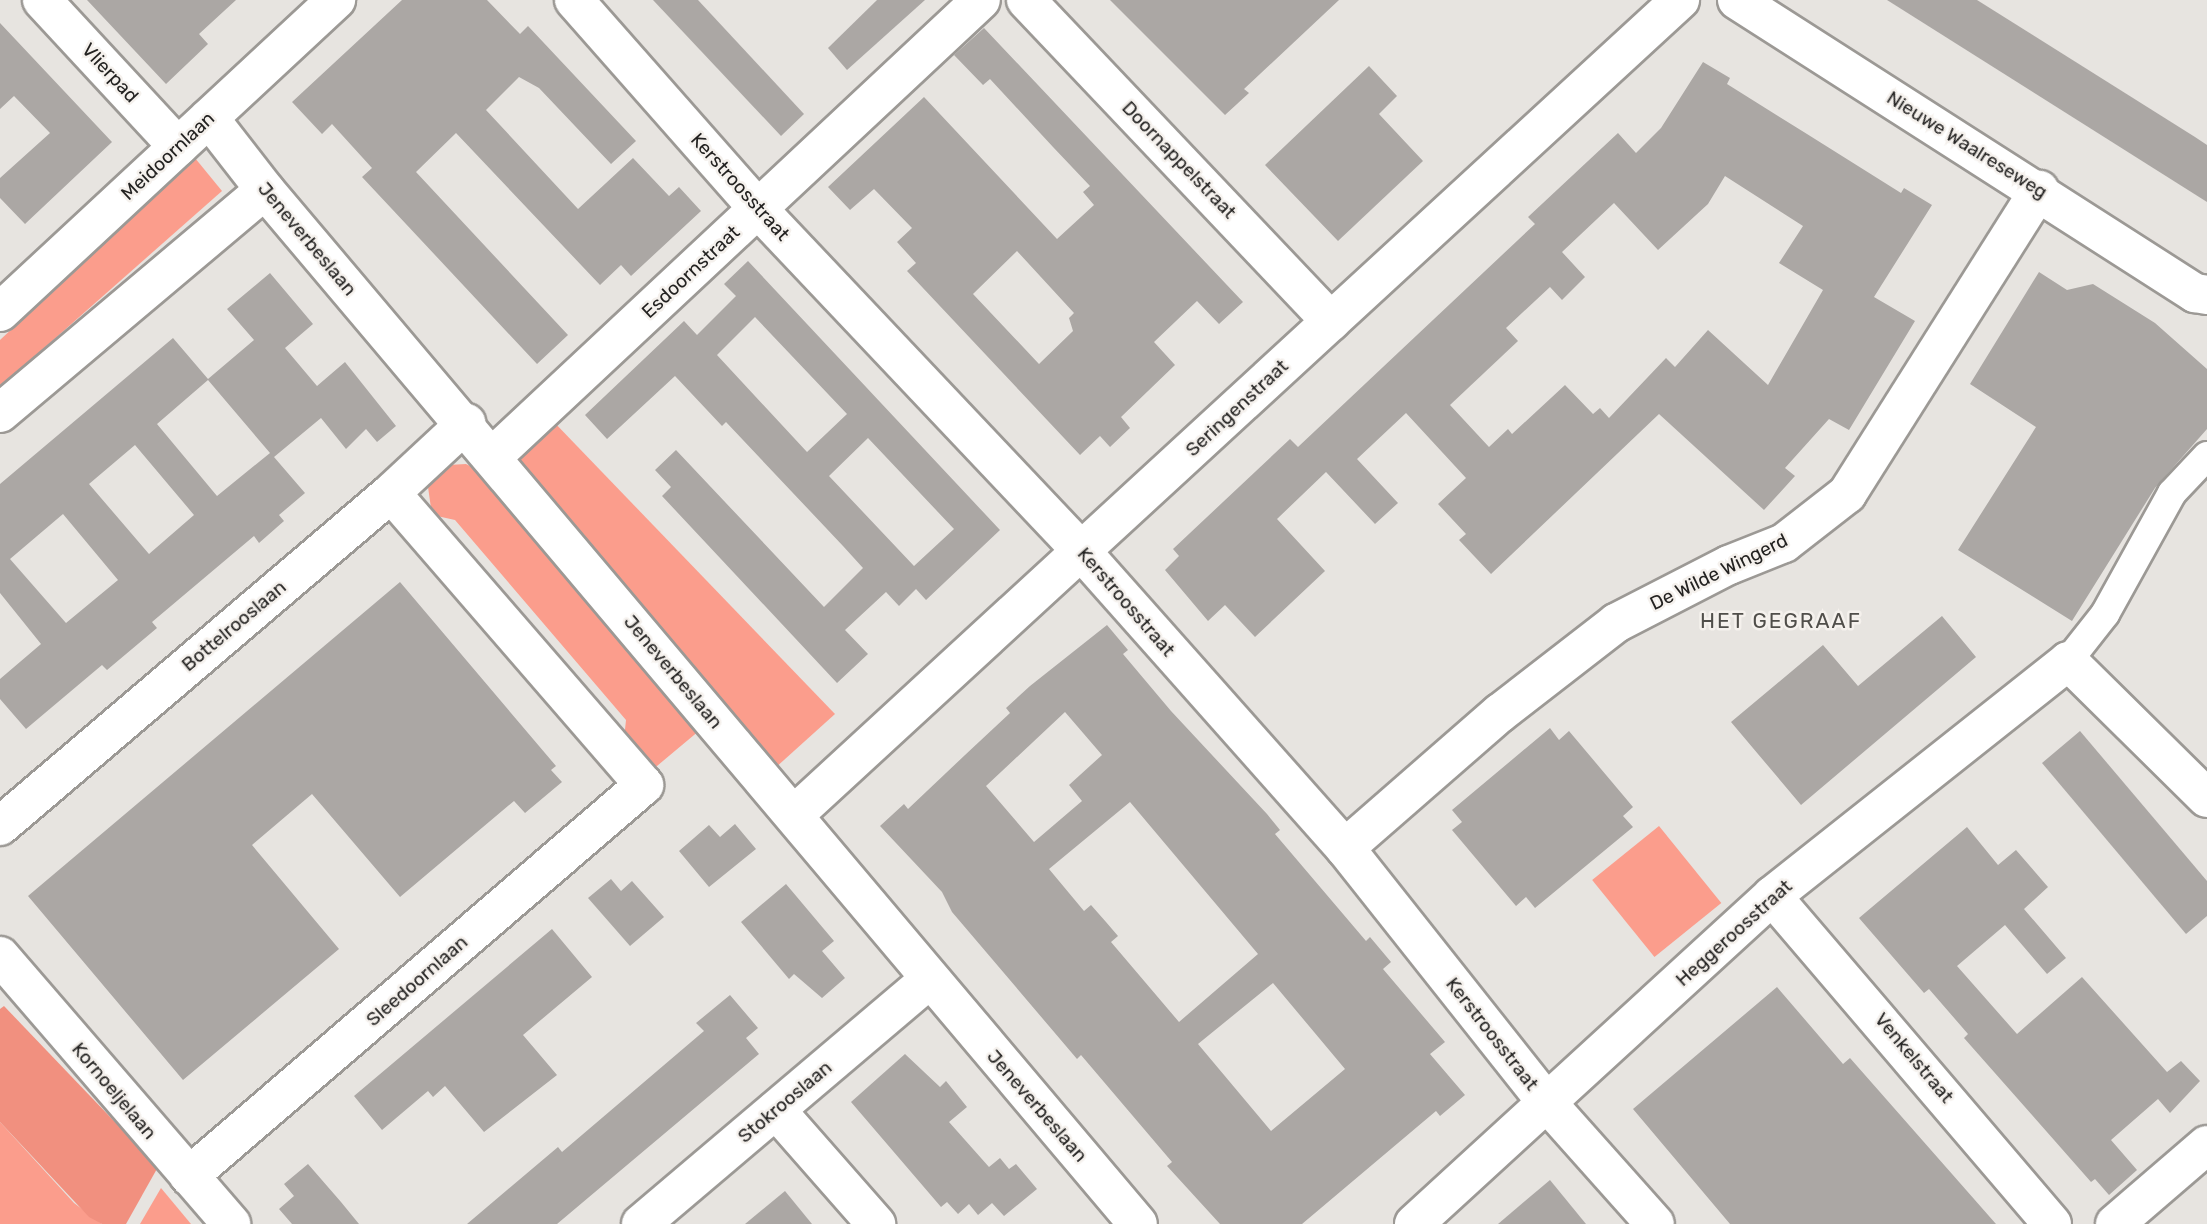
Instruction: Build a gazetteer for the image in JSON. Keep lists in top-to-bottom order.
{
  "streets": {
    "street": [
      "Vlierpad",
      "Nieuwe Waalreseweg",
      "Meidoornlaan",
      "Doornappelstraat",
      "Kerstroosstraat",
      "Jeneverbeslaan",
      "Esdoornstraat",
      "Seringenstraat",
      "De Wilde Wingerd",
      "Bottelrooslaan",
      "Heggeroosstraat",
      "Sleedoornlaan",
      "Venkelstraat",
      "Kornoeljelaan",
      "Stokrooslaan"
    ]
  },
  "crossings": [
    ["Vlierpad", "Meidoornlaan"],
    ["Nieuwe Waalreseweg", "De Wilde Wingerd"],
    ["Meidoornlaan", "Jeneverbeslaan"],
    ["Doornappelstraat", "Seringenstraat"],
    ["Kerstroosstraat", "Esdoornstraat"],
    ["Kerstroosstraat", "Seringenstraat"],
    ["Kerstroosstraat", "De Wilde Wingerd"],
    ["Kerstroosstraat", "Heggeroosstraat"],
    ["Jeneverbeslaan", "Esdoornstraat"],
    ["Jeneverbeslaan", "Seringenstraat"],
    ["Jeneverbeslaan", "Bottelrooslaan"],
    ["Jeneverbeslaan", "Stokrooslaan"],
    ["Bottelrooslaan", "Sleedoornlaan"],
    ["Heggeroosstraat", "Venkelstraat"],
    ["Sleedoornlaan", "Kornoeljelaan"]
  ],
  "districts": ["HET GEGRAAF"]
}
